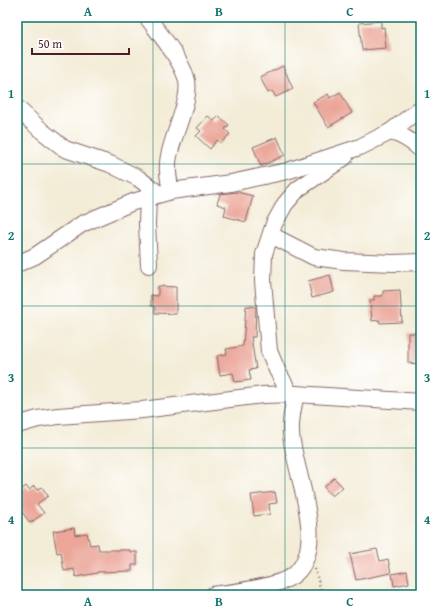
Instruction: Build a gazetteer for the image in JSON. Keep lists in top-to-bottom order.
{
  "scale_bar": "50 m",
  "grid": {
    "columns": ["A", "B", "C"],
    "rows": [
      "1",
      "2",
      "3",
      "4"
    ]
  }
}
